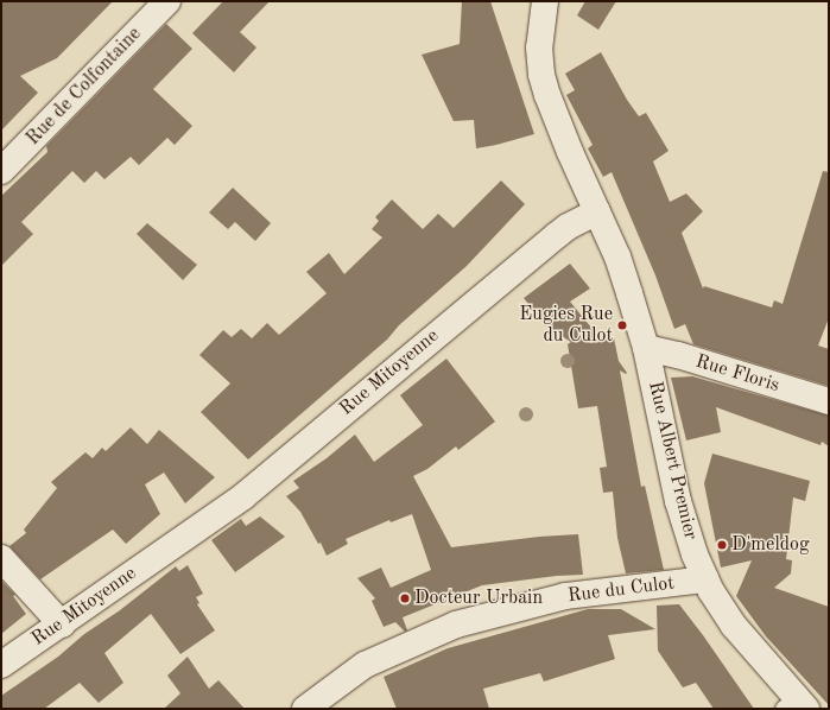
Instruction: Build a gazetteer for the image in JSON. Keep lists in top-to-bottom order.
{
  "streets": {
    "street": [
      "Rue de Colfontaine",
      "Rue Mitoyenne",
      "Rue Floris",
      "Rue Albert Premier",
      "Rue du Culot"
    ]
  },
  "crossings": [
    ["Rue Mitoyenne", "Rue Albert Premier"],
    ["Rue Floris", "Rue Albert Premier"],
    ["Rue Albert Premier", "Rue du Culot"]
  ],
  "places": ["Eugies Rue du Culot", "D'meldog", "Docteur Urbain"]
}
